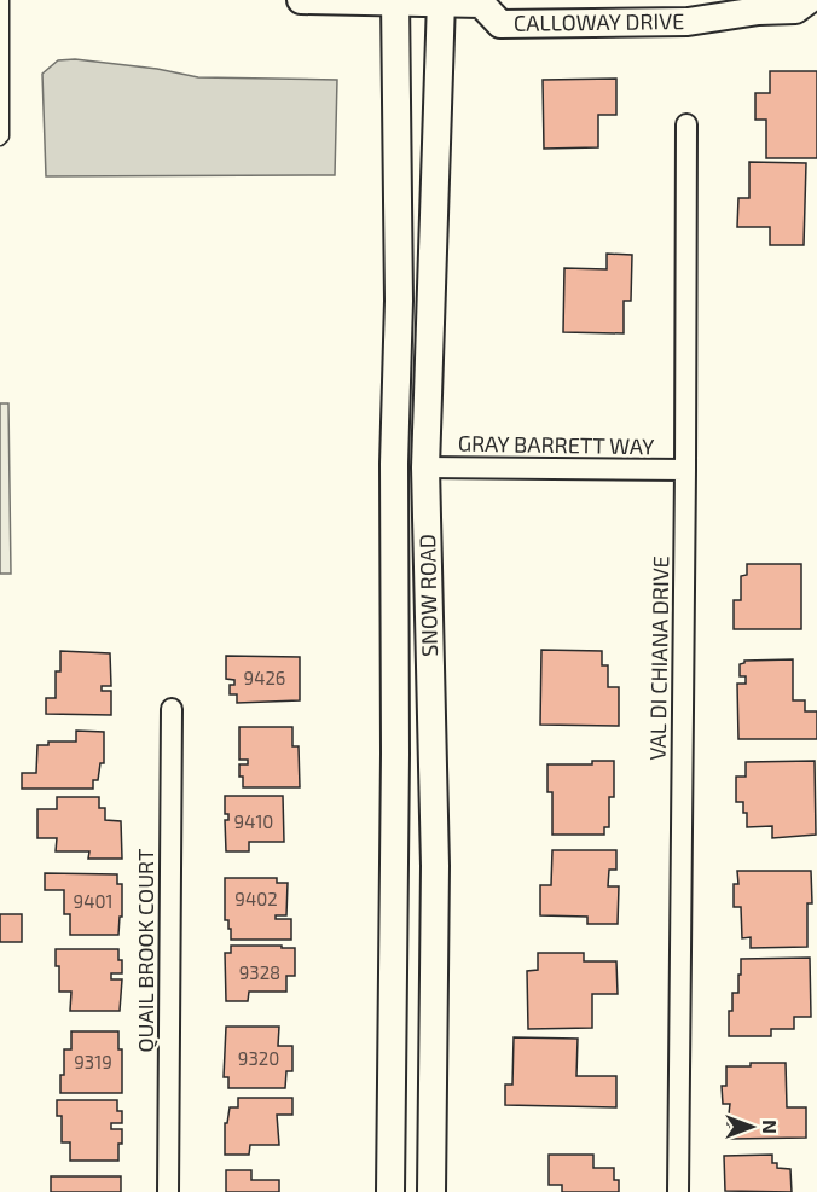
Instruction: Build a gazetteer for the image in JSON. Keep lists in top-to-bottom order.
{
  "streets": {
    "main road": ["CALLOWAY DRIVE", "SNOW ROAD"],
    "street": ["GRAY BARRETT WAY", "VAL DI CHIANA DRIVE", "QUAIL BROOK COURT"]
  },
  "crossings": [
    ["CALLOWAY DRIVE", "SNOW ROAD"],
    ["GRAY BARRETT WAY", "SNOW ROAD"],
    ["GRAY BARRETT WAY", "VAL DI CHIANA DRIVE"]
  ],
  "house_numbers": [
    "9426",
    "9410",
    "9402",
    "9401",
    "9328",
    "9320",
    "9319"
  ],
  "north": "right"
}
